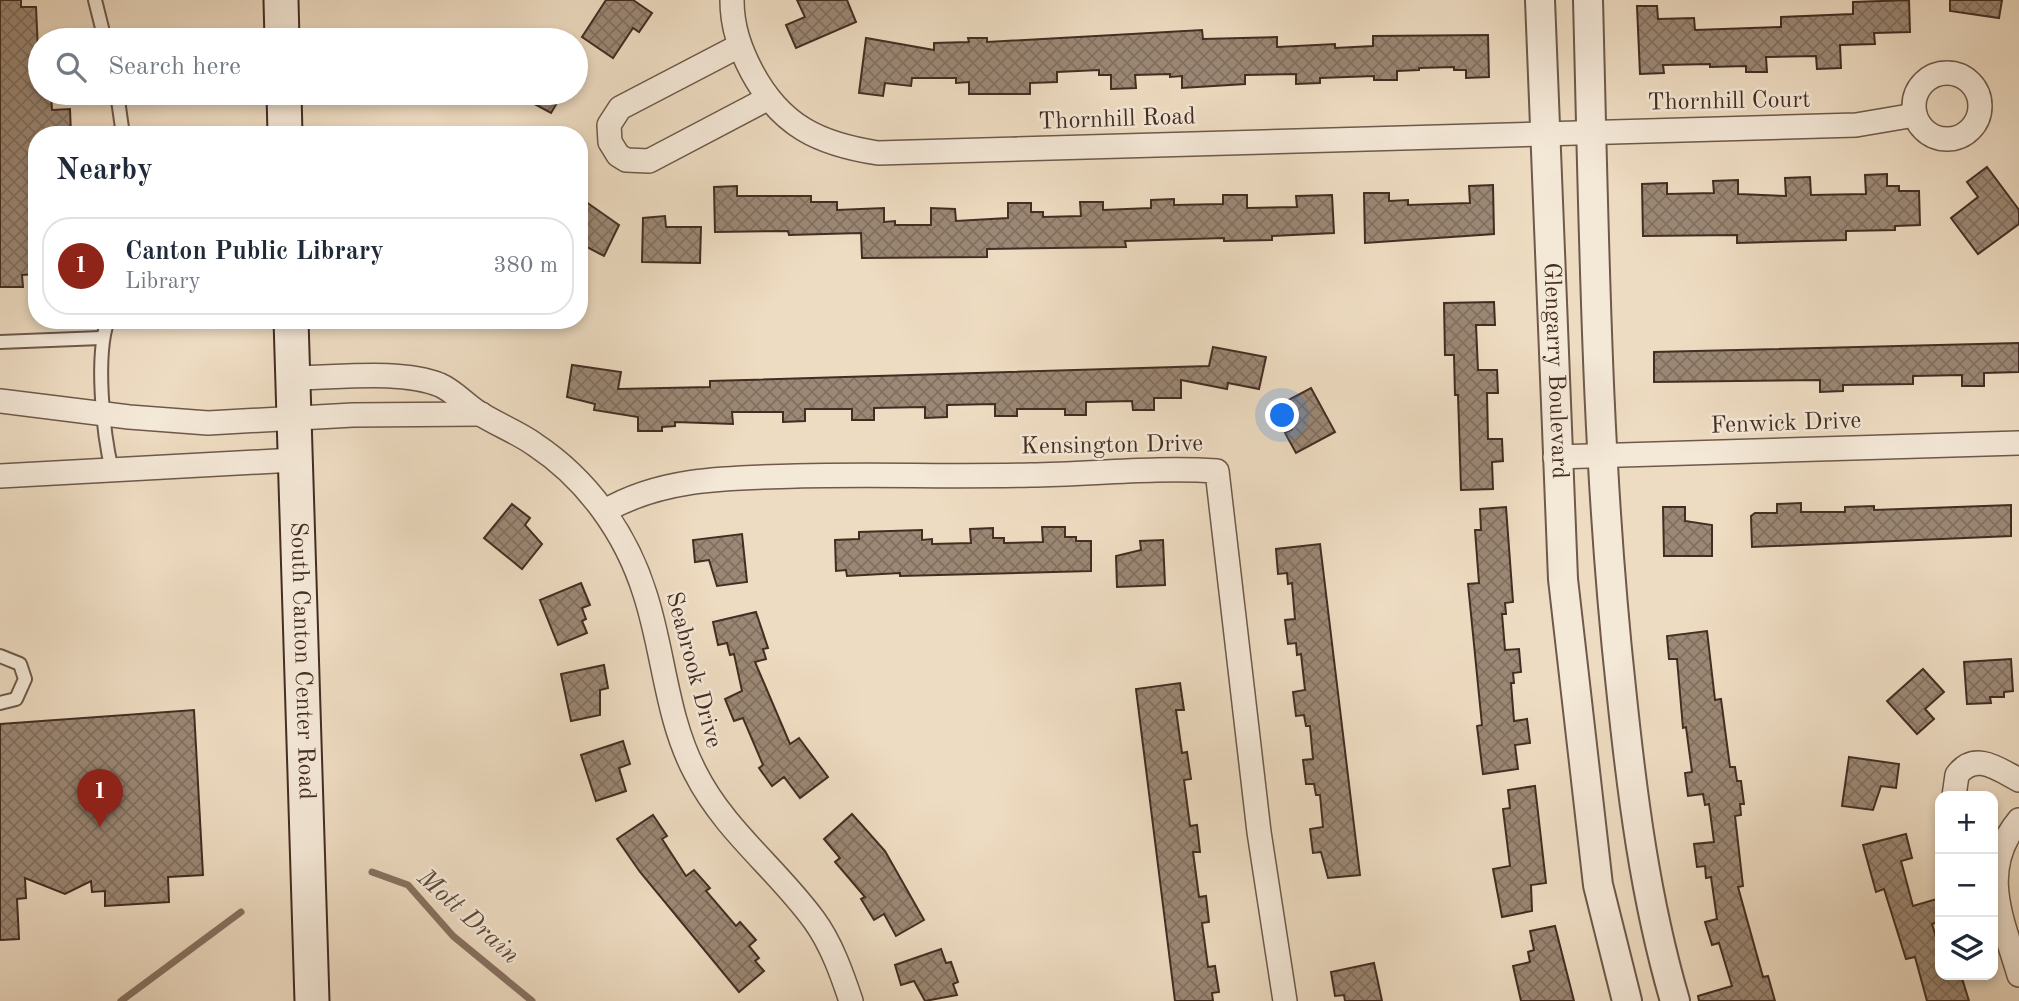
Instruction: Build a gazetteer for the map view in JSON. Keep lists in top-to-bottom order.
{
  "streets": {
    "main road": ["South Canton Center Road"],
    "street": [
      "Thornhill Court",
      "Thornhill Road",
      "Glengarry Boulevard",
      "Fenwick Drive",
      "Kensington Drive",
      "Seabrook Drive"
    ]
  },
  "crossings": [
    ["Thornhill Court", "Thornhill Road"],
    ["Thornhill Court", "Glengarry Boulevard"],
    ["Thornhill Road", "Glengarry Boulevard"],
    ["Glengarry Boulevard", "Fenwick Drive"],
    ["Kensington Drive", "Seabrook Drive"],
    ["South Canton Center Road", "Seabrook Drive"]
  ],
  "water": ["Mott Drain"],
  "page": {
    "search": "Search here",
    "heading": "Nearby",
    "list": [
      {
        "mark": "1",
        "name": "Canton Public Library",
        "note": "Library",
        "value": "380 m"
      }
    ],
    "pins": "1",
    "map_buttons": ["+", "−"]
  }
}
